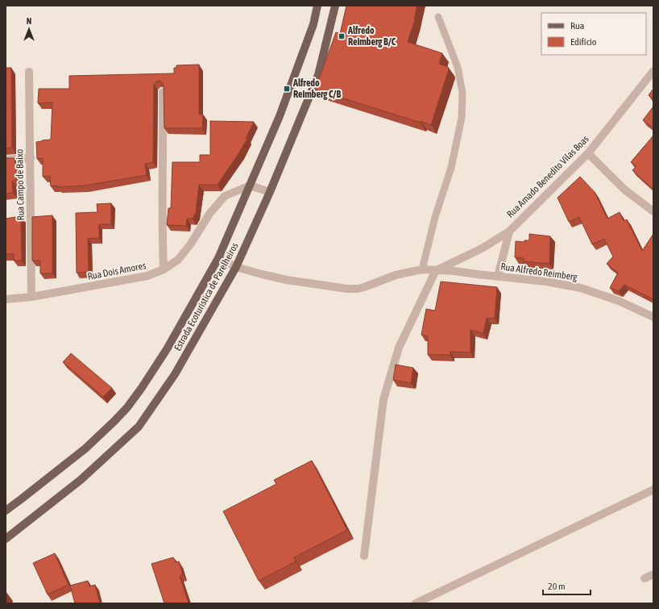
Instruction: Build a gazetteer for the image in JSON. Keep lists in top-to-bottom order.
{
  "streets": {
    "main road": ["Estrada Ecoturistica de Parelheiros"],
    "street": [
      "Rua Amado Benedito Vilas Boas",
      "Rua Campo de Baixo",
      "Rua Dois Amores",
      "Rua Alfredo Reimberg"
    ]
  },
  "crossings": [
    ["Rua Amado Benedito Vilas Boas", "Rua Alfredo Reimberg"],
    ["Rua Campo de Baixo", "Rua Dois Amores"],
    ["Rua Dois Amores", "Estrada Ecoturistica de Parelheiros"],
    ["Rua Alfredo Reimberg", "Estrada Ecoturistica de Parelheiros"]
  ],
  "places": {
    "transit": ["Alfredo Reimberg B/C", "Alfredo Reimberg C/B"]
  },
  "legend": ["Rua", "Edifício"],
  "scale_bar": "20 m",
  "north": "top"
}
